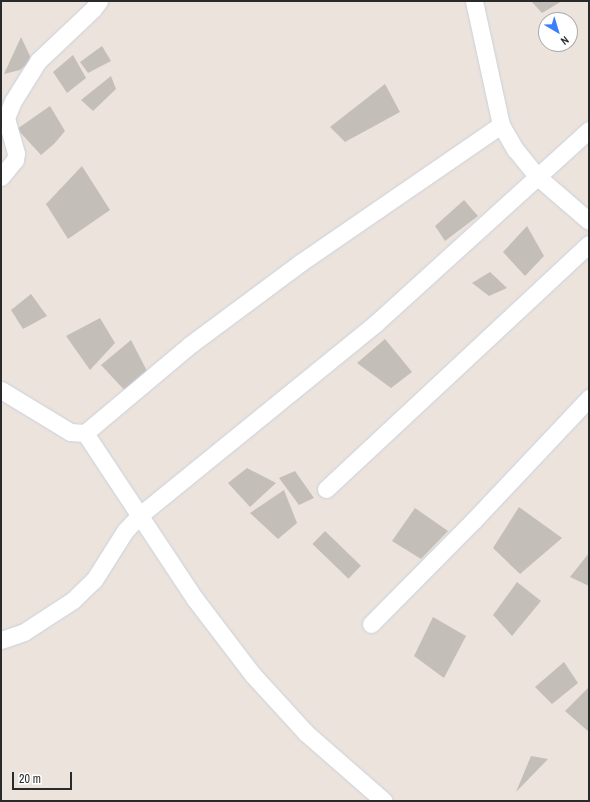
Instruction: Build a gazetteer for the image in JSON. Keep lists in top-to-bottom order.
{
  "scale_bar": "20 m",
  "north": "bottom right"
}
